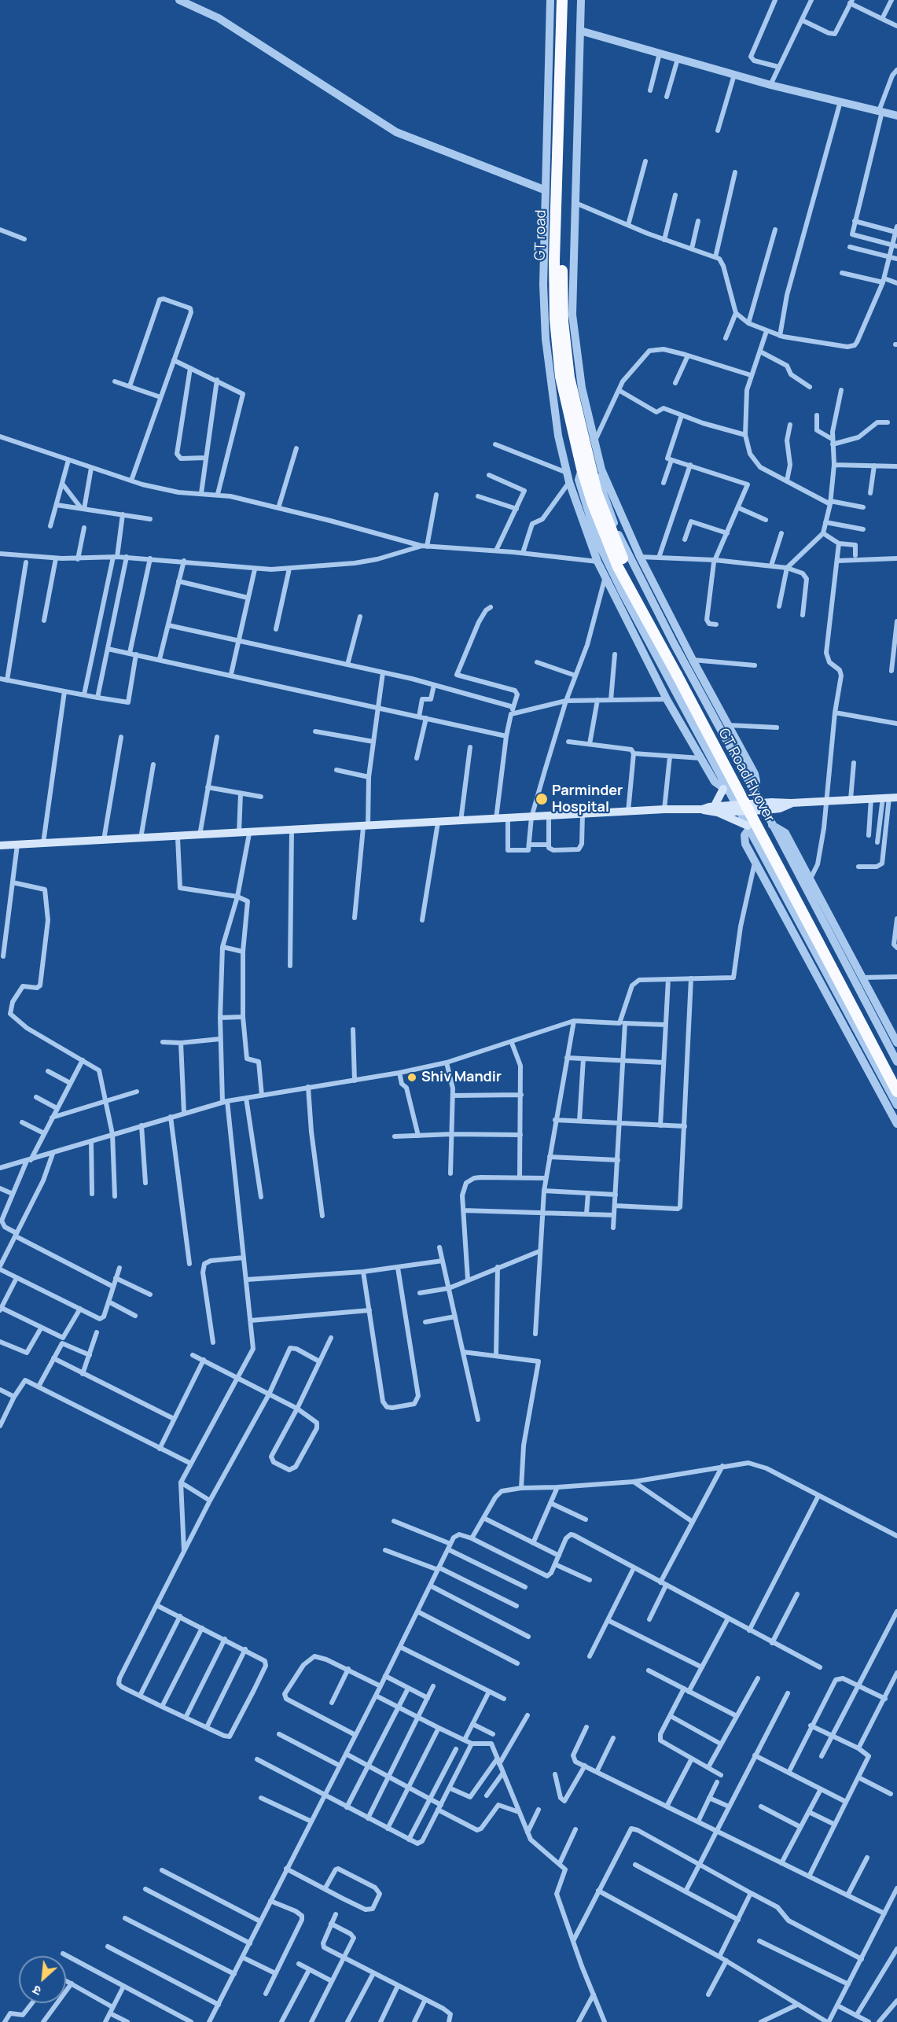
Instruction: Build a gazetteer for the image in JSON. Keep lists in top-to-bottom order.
{
  "streets": {
    "highway": ["GT road", "GT Road Flyover"]
  },
  "crossings": [
    ["GT road", "GT Road Flyover"]
  ],
  "places": ["Parminder Hospital", "Shiv Mandir"],
  "north": "bottom left"
}
